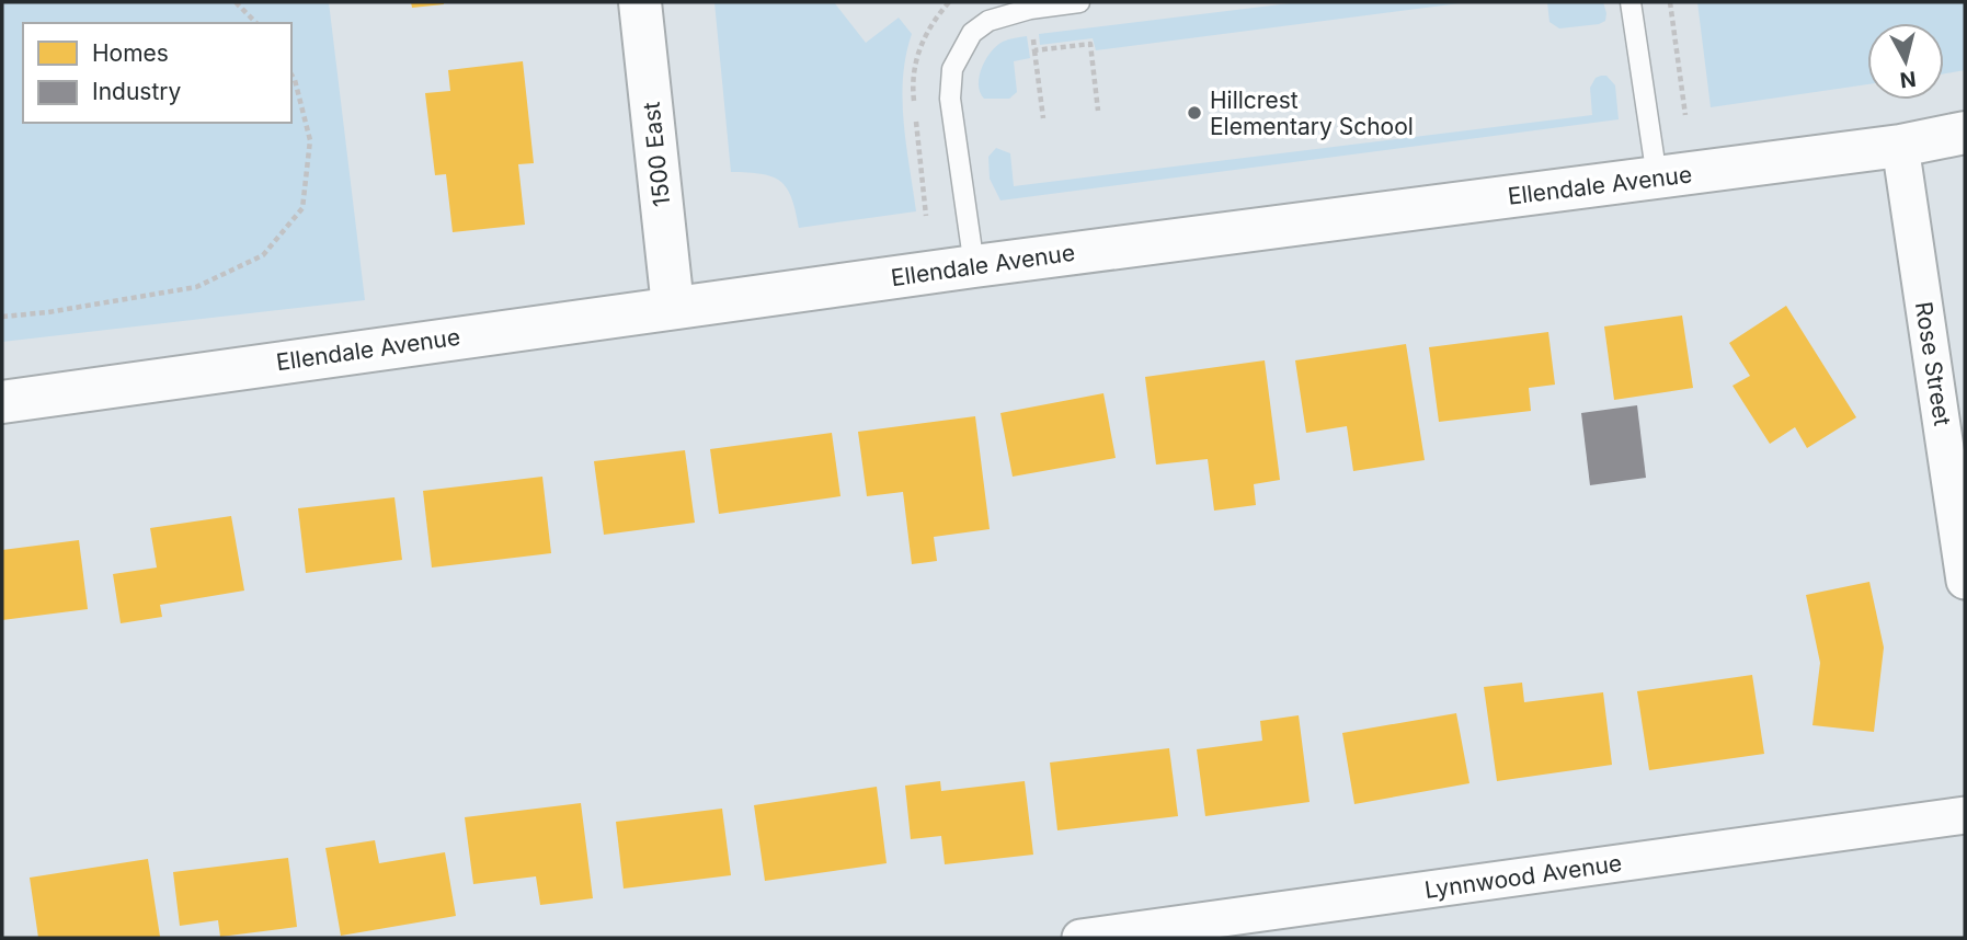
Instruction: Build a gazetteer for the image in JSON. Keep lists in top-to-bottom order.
{
  "streets": {
    "street": [
      "1500 East",
      "Ellendale Avenue",
      "Rose Street",
      "Lynnwood Avenue"
    ]
  },
  "crossings": [
    ["1500 East", "Ellendale Avenue"],
    ["Ellendale Avenue", "Rose Street"]
  ],
  "places": ["Hillcrest Elementary School"],
  "legend": ["Homes", "Industry"],
  "north": "bottom"
}
